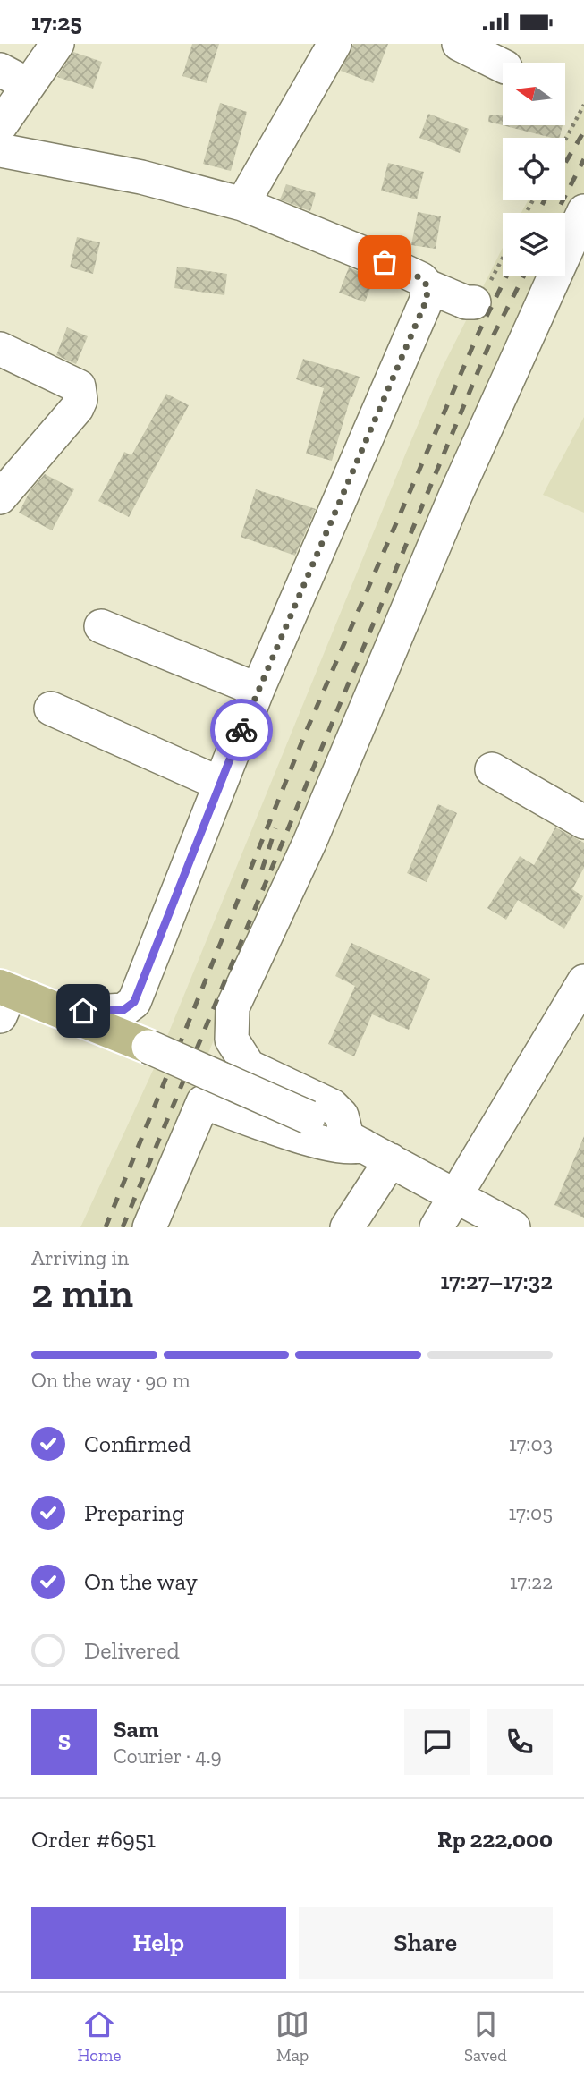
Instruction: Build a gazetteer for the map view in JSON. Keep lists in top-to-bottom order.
{
  "north": "left",
  "page": {
    "status": "17:25",
    "heading": ["2 min", "Arriving in", "17:27–17:32"],
    "panel": [
      "Sam",
      "Courier · 4.9",
      "Order #6951",
      "Rp 222,000"
    ],
    "bar": "On the way · 90 m",
    "list": [
      ["Confirmed", "17:03"],
      ["Preparing", "17:05"],
      ["On the way", "17:22"],
      "Delivered"
    ],
    "round": "S",
    "buttons": ["Help", "Share"],
    "tabs": ["Home", "Map", "Saved"]
  }
}
